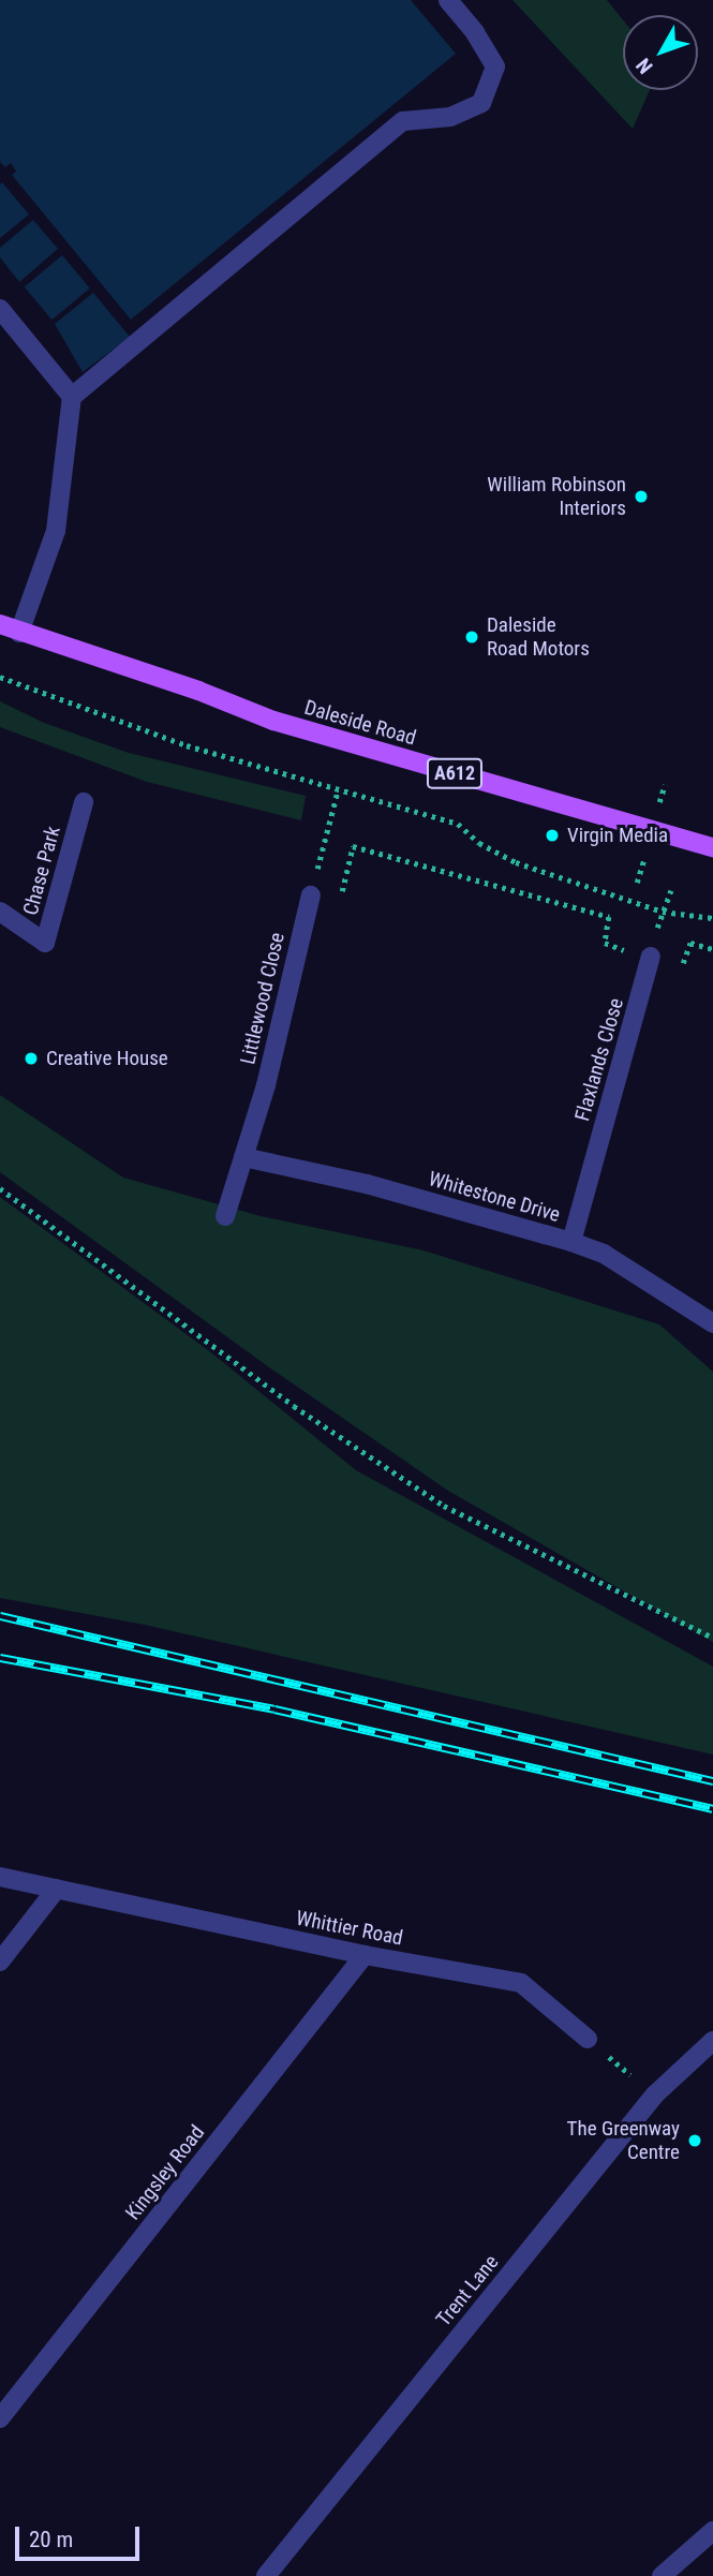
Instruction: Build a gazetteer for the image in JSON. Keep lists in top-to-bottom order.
{
  "streets": {
    "main road": ["Daleside Road", "A612"],
    "street": [
      "Chase Park",
      "Littlewood Close",
      "Flaxlands Close",
      "Whitestone Drive",
      "Whittier Road",
      "Kingsley Road",
      "Trent Lane"
    ]
  },
  "crossings": [
    ["Littlewood Close", "Whitestone Drive"],
    ["Flaxlands Close", "Whitestone Drive"],
    ["Whittier Road", "Kingsley Road"]
  ],
  "places": [
    "William Robinson Interiors",
    "Daleside Road Motors",
    "Virgin Media",
    "Creative House",
    "The Greenway Centre"
  ],
  "scale_bar": "20 m",
  "north": "bottom left"
}
